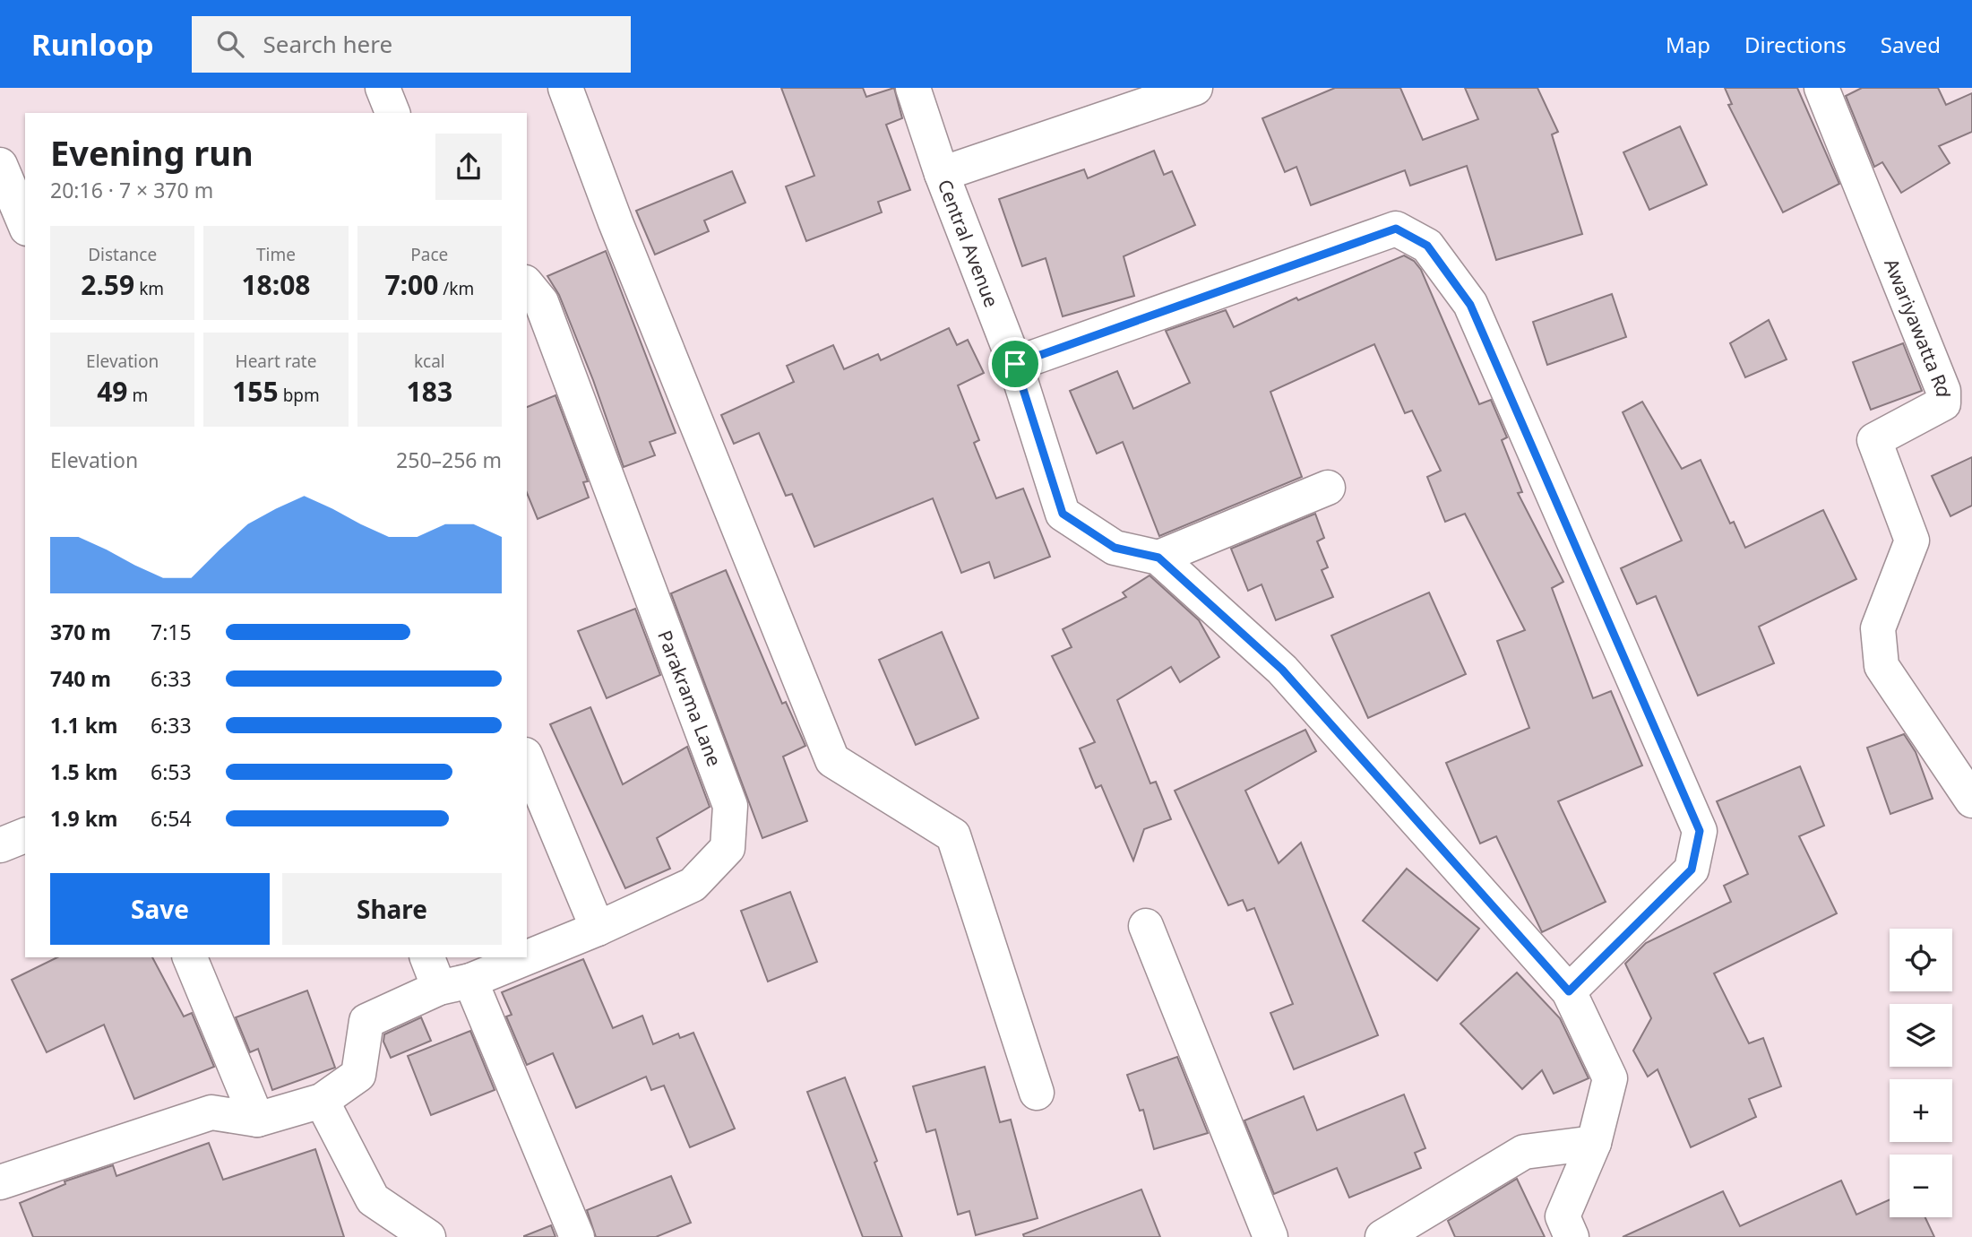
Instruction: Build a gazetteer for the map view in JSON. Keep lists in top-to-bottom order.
{
  "streets": {
    "street": ["Central Avenue", "Awariyawatta Rd", "Parakrama Lane"]
  },
  "page": {
    "header": "Runloop",
    "search": "Search here",
    "nav": ["Map", "Directions", "Saved"],
    "heading": ["Evening run", "20:16 · 7 × 370 m"],
    "stats": [
      ["Distance", "2.59 km"],
      ["Time", "18:08"],
      ["Pace", "7:00 /km"],
      ["Elevation", "49 m"],
      ["Heart rate", "155 bpm"],
      ["kcal", "183"]
    ],
    "chart": ["Elevation", "250–256 m"],
    "list": [
      {
        "name": "370 m",
        "note": "7:15"
      },
      {
        "name": "740 m",
        "note": "6:33"
      },
      {
        "name": "1.1 km",
        "note": "6:33"
      },
      {
        "name": "1.5 km",
        "note": "6:53"
      },
      {
        "name": "1.9 km",
        "note": "6:54"
      }
    ],
    "buttons": ["Save", "Share"],
    "map_buttons": ["+", "−"]
  }
}
